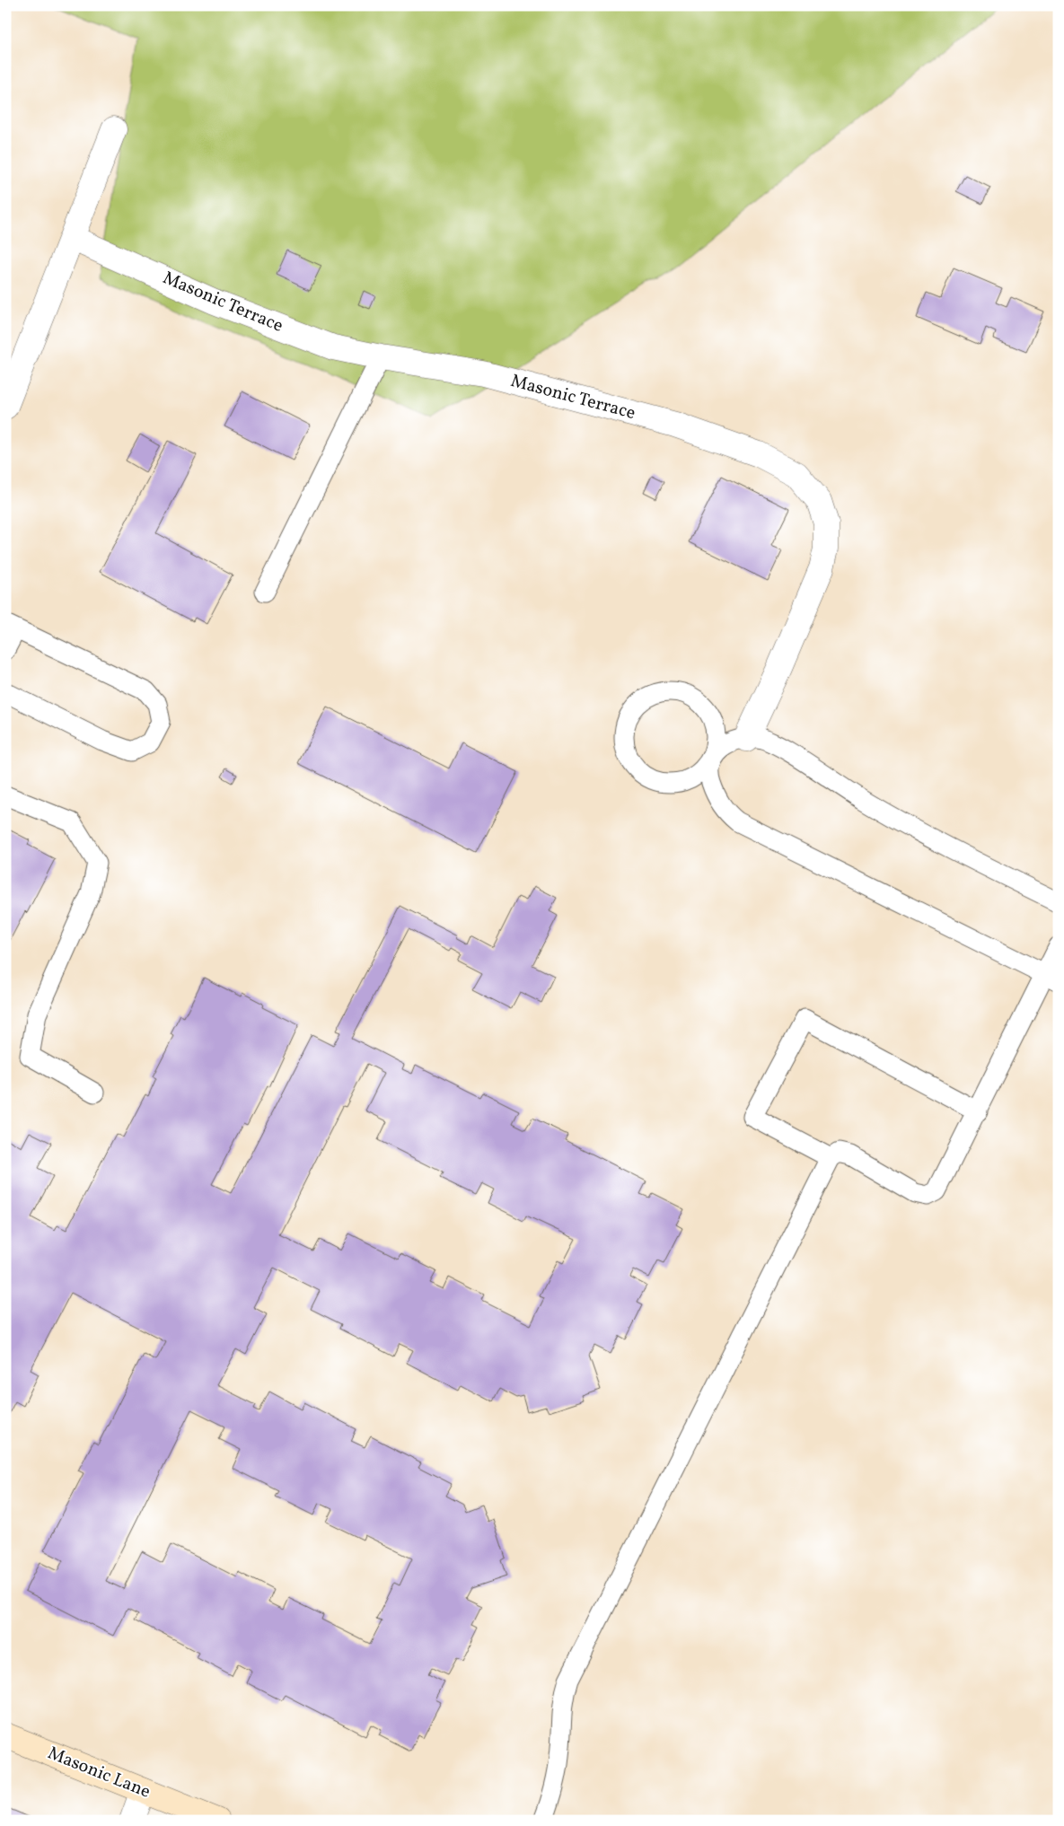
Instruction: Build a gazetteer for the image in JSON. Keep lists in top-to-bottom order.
{
  "streets": {
    "main road": ["Masonic Lane"],
    "street": ["Masonic Terrace"]
  }
}
